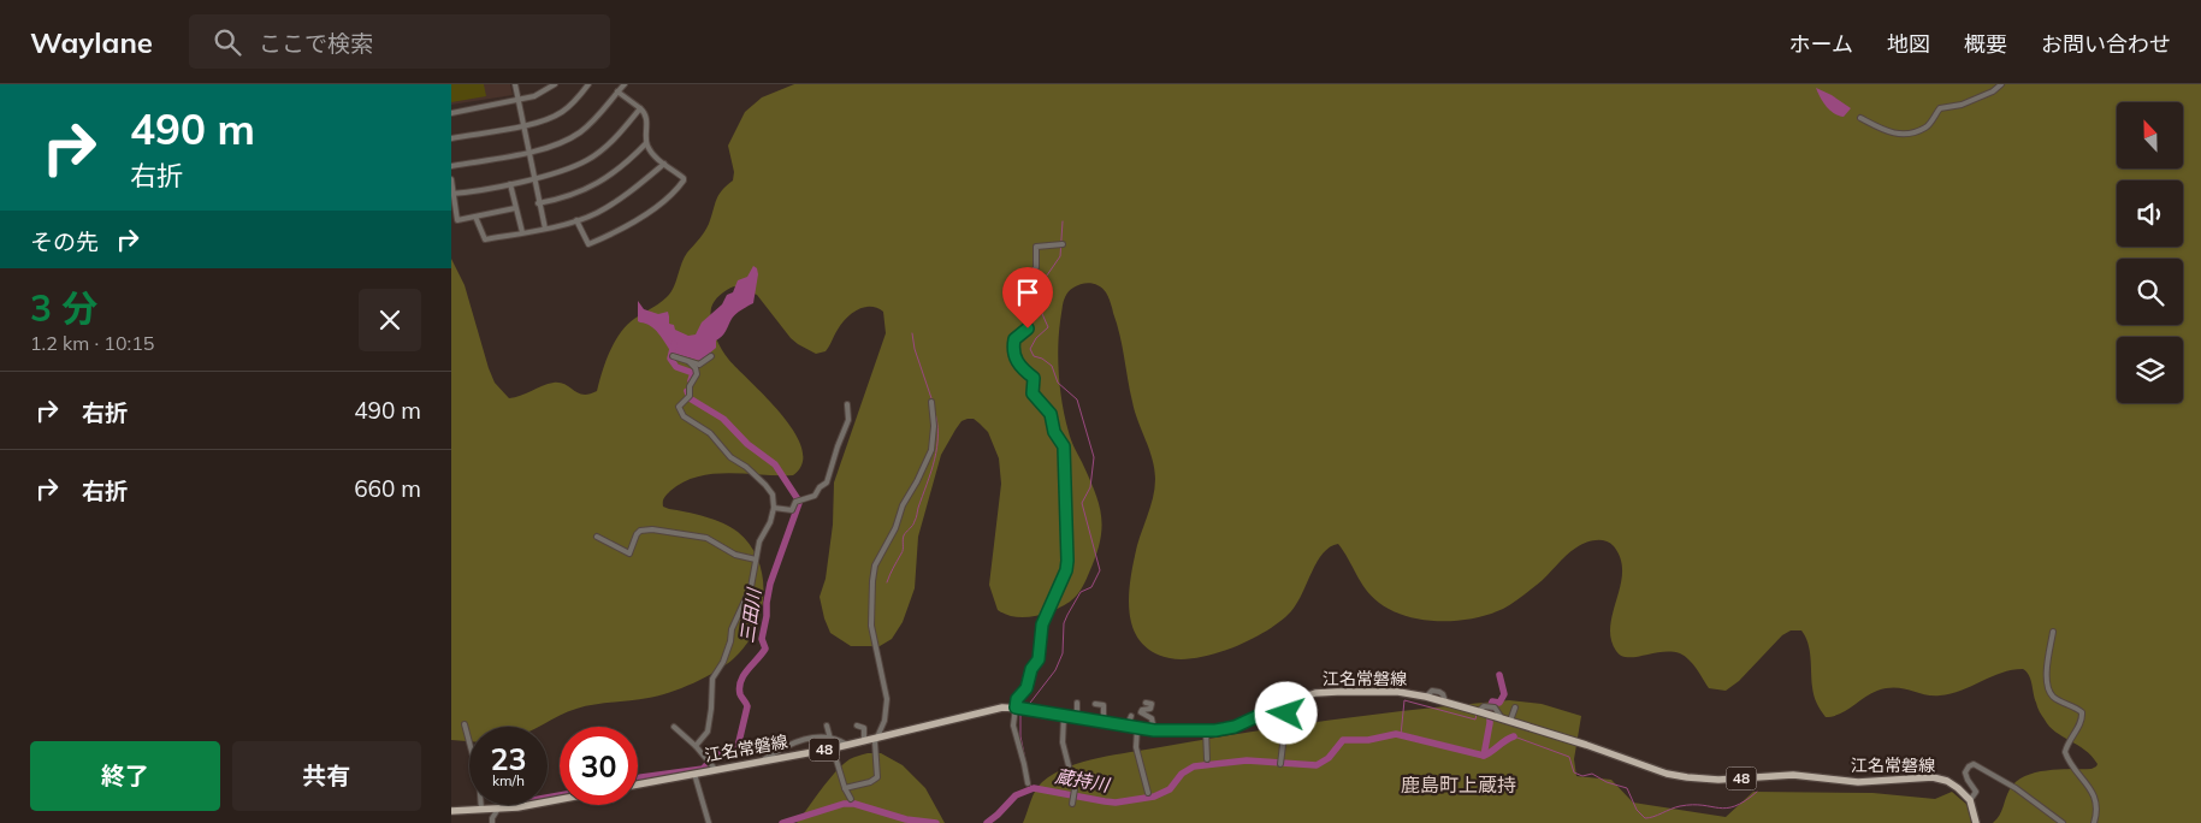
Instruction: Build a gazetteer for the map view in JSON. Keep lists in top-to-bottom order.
{
  "streets": {
    "main road": ["江名常磐線", "48"]
  },
  "districts": ["鹿島町上蔵持"],
  "water": ["三田川", "蔵持川"],
  "north": "top",
  "page": {
    "header": "Waylane",
    "search": "ここで検索",
    "nav": [
      "ホーム",
      "地図",
      "概要",
      "お問い合わせ"
    ],
    "turn": ["490 m", "右折"],
    "then": "その先",
    "heading": ["3 分", "1.2 km · 10:15"],
    "list": [
      {
        "name": "右折",
        "value": "490 m"
      },
      {
        "name": "右折",
        "value": "660 m"
      }
    ],
    "speed": "23 km/h",
    "limit": "30",
    "buttons": ["終了", "共有"]
  }
}
